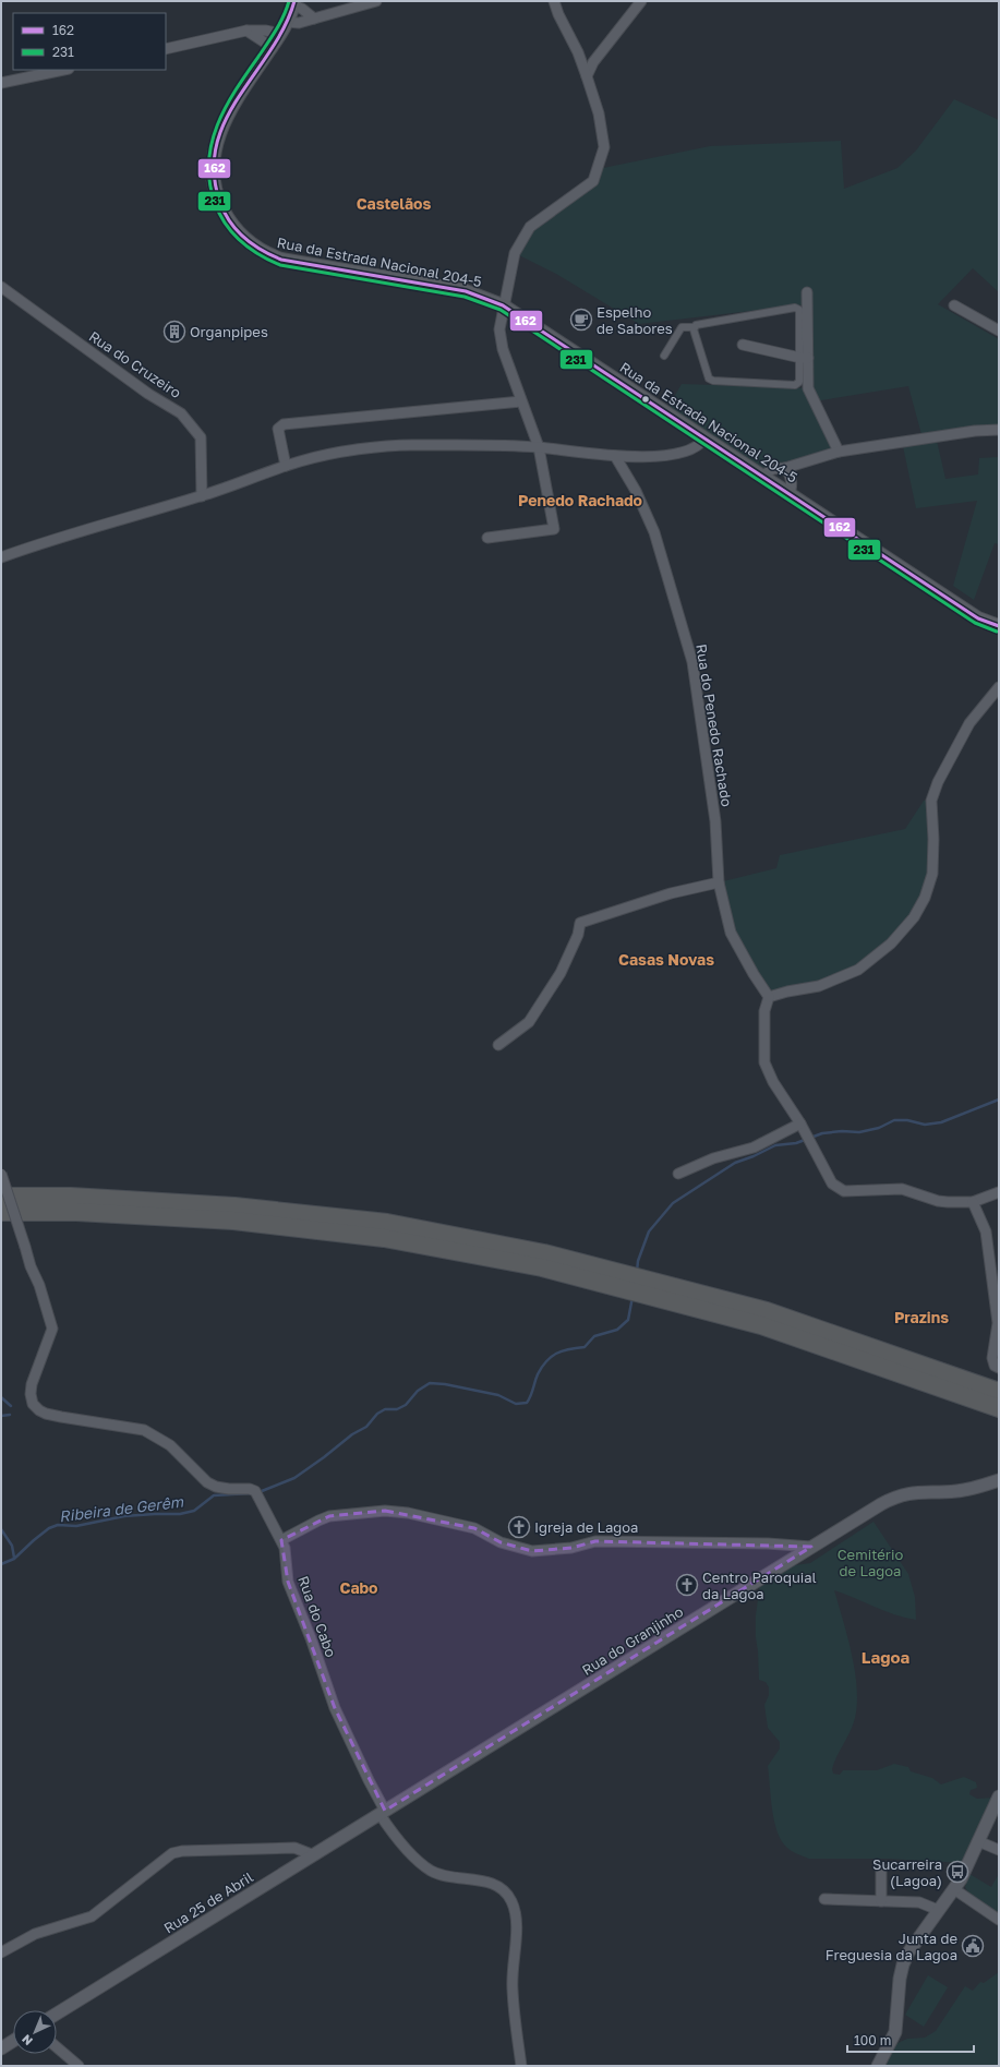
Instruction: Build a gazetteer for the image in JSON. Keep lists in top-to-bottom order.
{
  "streets": {
    "main road": ["Rua da Estrada Nacional 204-5"],
    "street": [
      "Rua do Cruzeiro",
      "Rua do Penedo Rachado",
      "Rua do Cabo",
      "Rua do Granjinho",
      "Rua 25 de Abril"
    ]
  },
  "crossings": [
    ["Rua do Cabo", "Rua do Granjinho"],
    ["Rua do Cabo", "Rua 25 de Abril"],
    ["Rua do Granjinho", "Rua 25 de Abril"]
  ],
  "districts": [
    "Castelãos",
    "Penedo Rachado",
    "Casas Novas",
    "Prazins",
    "Cabo",
    "Lagoa"
  ],
  "water": ["Ribeira de Gerêm"],
  "parks": ["Cemitério de Lagoa"],
  "places": {
    "cafe": ["Espelho de Sabores"],
    "building": ["Organpipes"],
    "church": ["Igreja de Lagoa", "Centro Paroquial da Lagoa"],
    "bus stop": ["Sucarreira (Lagoa)"],
    "public building": ["Junta de Freguesia da Lagoa"]
  },
  "lines": ["transit line 162", "transit line 231"],
  "legend": ["162", "231"],
  "scale_bar": "100 m",
  "north": "bottom left"
}
